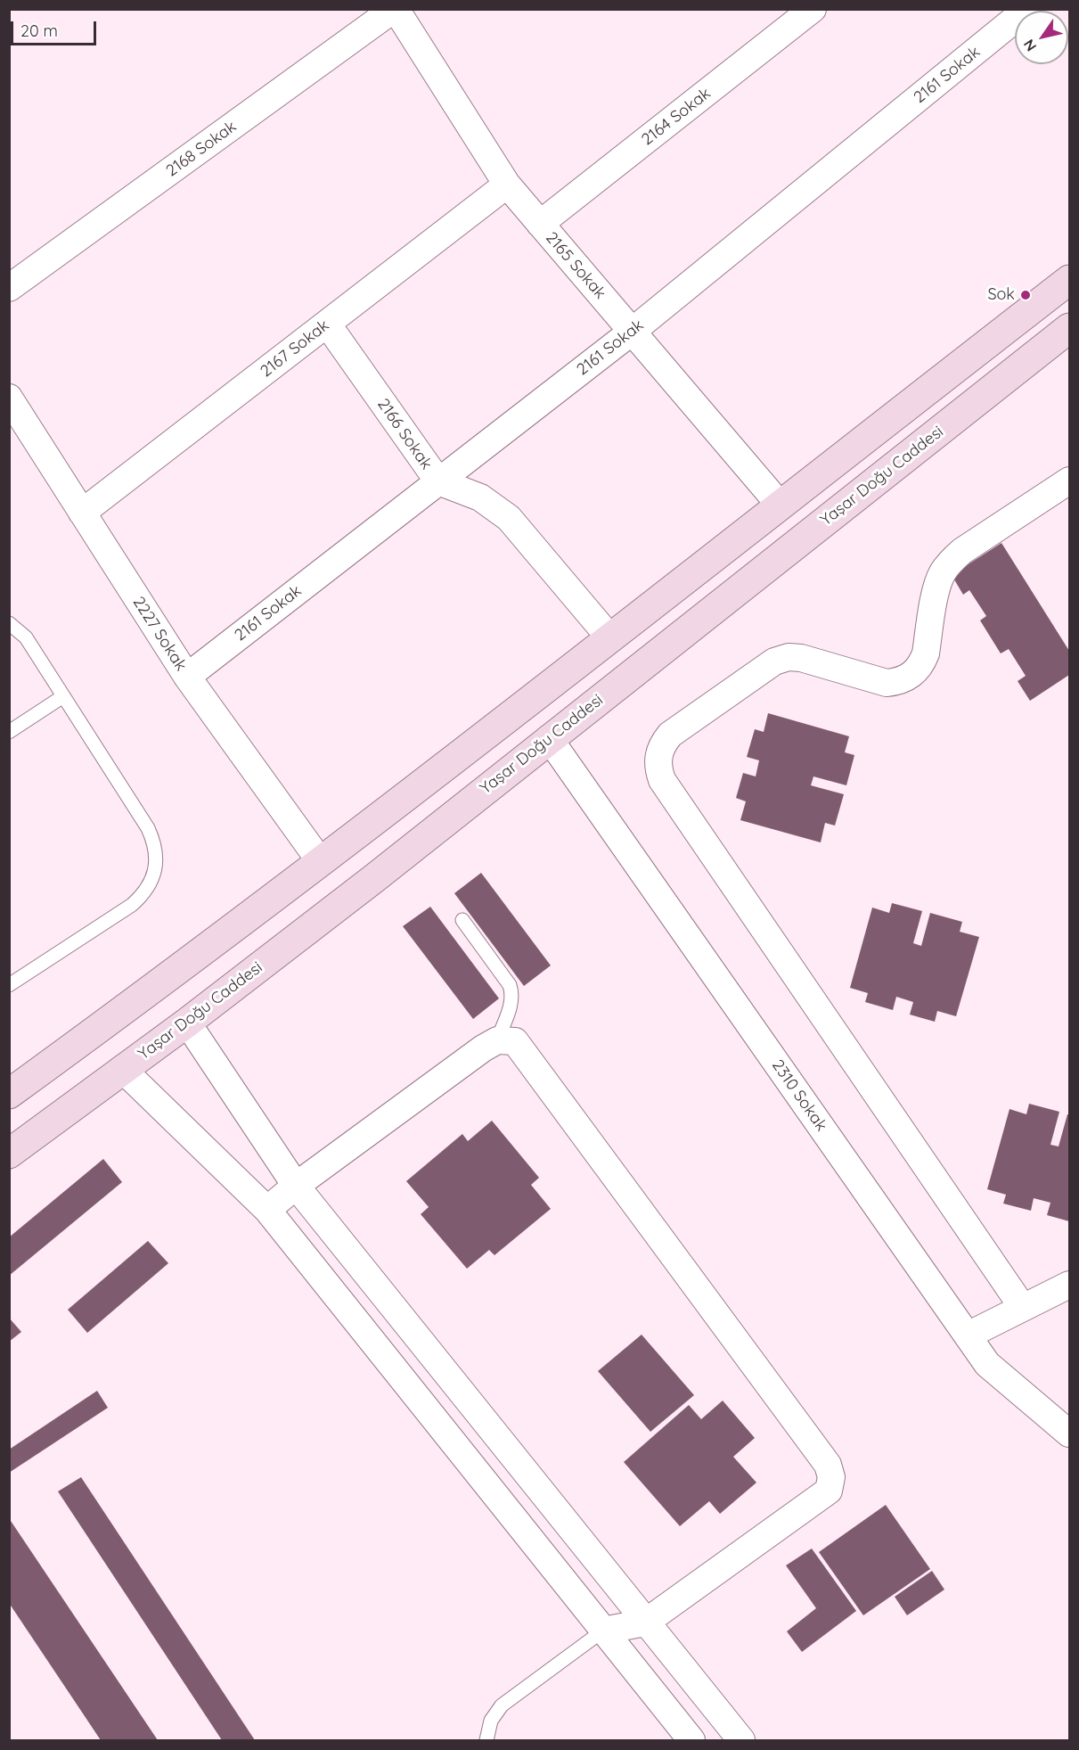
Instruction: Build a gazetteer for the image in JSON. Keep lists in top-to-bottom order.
{
  "streets": {
    "main road": ["Yaşar Doğu Caddesi"],
    "street": [
      "2161 Sokak",
      "2164 Sokak",
      "2168 Sokak",
      "2165 Sokak",
      "2167 Sokak",
      "2166 Sokak",
      "2227 Sokak",
      "2310 Sokak"
    ]
  },
  "crossings": [
    ["2161 Sokak", "2165 Sokak"],
    ["2161 Sokak", "2166 Sokak"],
    ["2161 Sokak", "2227 Sokak"],
    ["2164 Sokak", "2165 Sokak"],
    ["2168 Sokak", "2165 Sokak"],
    ["2165 Sokak", "2167 Sokak"],
    ["2167 Sokak", "2166 Sokak"],
    ["2167 Sokak", "2227 Sokak"],
    ["Yaşar Doğu Caddesi", "2310 Sokak"]
  ],
  "places": ["Sok"],
  "scale_bar": "20 m",
  "north": "bottom left"
}
